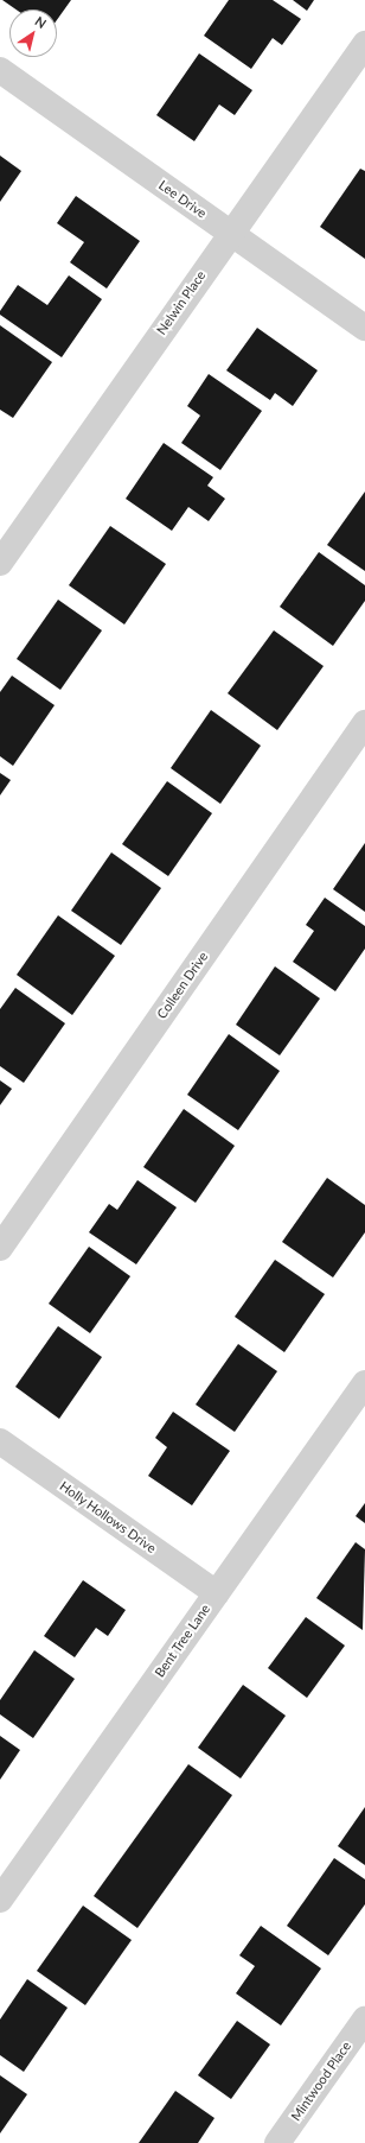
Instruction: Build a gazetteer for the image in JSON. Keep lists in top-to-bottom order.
{
  "streets": {
    "street": [
      "Lee Drive",
      "Nelwin Place",
      "Colleen Drive",
      "Holly Hollows Drive",
      "Bent Tree Lane",
      "Mintwood Place"
    ]
  },
  "crossings": [
    ["Lee Drive", "Nelwin Place"],
    ["Holly Hollows Drive", "Bent Tree Lane"]
  ],
  "north": "top right"
}
